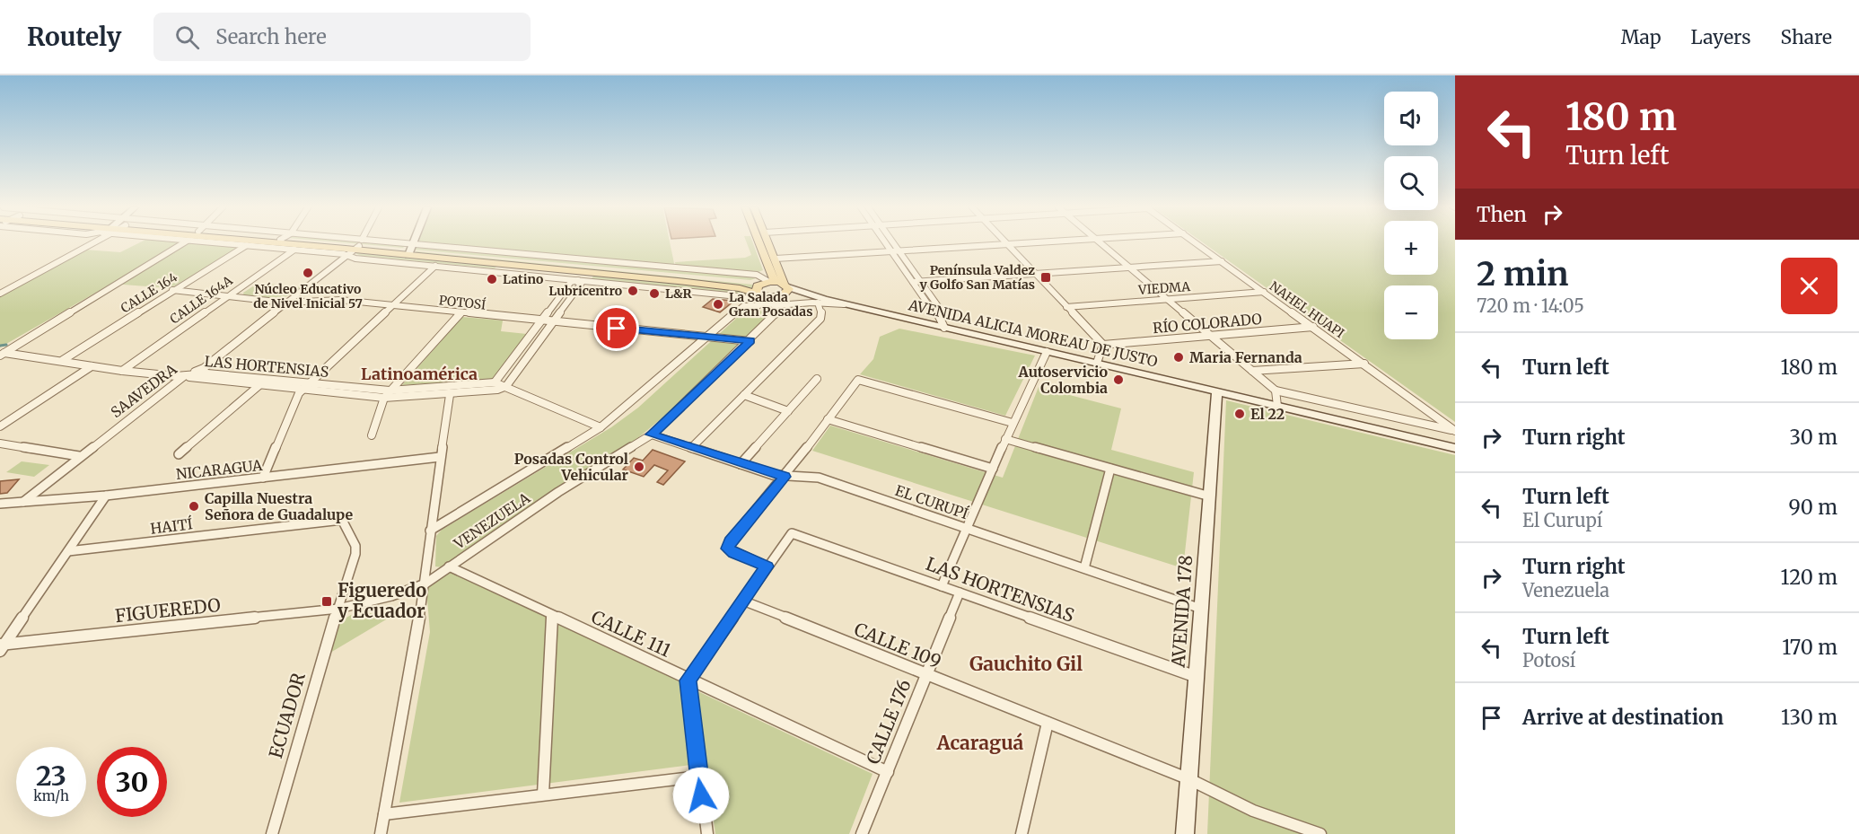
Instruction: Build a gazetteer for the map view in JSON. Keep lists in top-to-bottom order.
{
  "streets": {
    "main road": ["AVENIDA ALICIA MOREAU DE JUSTO", "AVENIDA 178"],
    "street": [
      "VIEDMA",
      "CALLE 164",
      "CALLE 164A",
      "POTOSÍ",
      "NAHEL HUAPI",
      "RÍO COLORADO",
      "LAS HORTENSIAS",
      "SAAVEDRA",
      "NICARAGUA",
      "EL CURUPÍ",
      "VENEZUELA",
      "HAITÍ",
      "FIGUEREDO",
      "CALLE 111",
      "CALLE 109",
      "ECUADOR",
      "CALLE 176"
    ]
  },
  "crossings": [
    ["VIEDMA", "NAHEL HUAPI"],
    ["CALLE 164", "POTOSÍ"],
    ["CALLE 164A", "POTOSÍ"],
    ["POTOSÍ", "SAAVEDRA"],
    ["POTOSÍ", "VENEZUELA"],
    ["NAHEL HUAPI", "RÍO COLORADO"],
    ["AVENIDA ALICIA MOREAU DE JUSTO", "SAAVEDRA"],
    ["AVENIDA ALICIA MOREAU DE JUSTO", "VENEZUELA"],
    ["AVENIDA ALICIA MOREAU DE JUSTO", "AVENIDA 178"],
    ["LAS HORTENSIAS", "SAAVEDRA"],
    ["LAS HORTENSIAS", "VENEZUELA"],
    ["LAS HORTENSIAS", "AVENIDA 178"],
    ["LAS HORTENSIAS", "CALLE 176"],
    ["SAAVEDRA", "NICARAGUA"],
    ["EL CURUPÍ", "VENEZUELA"],
    ["EL CURUPÍ", "AVENIDA 178"],
    ["VENEZUELA", "FIGUEREDO"],
    ["VENEZUELA", "CALLE 111"],
    ["VENEZUELA", "ECUADOR"],
    ["HAITÍ", "ECUADOR"],
    ["FIGUEREDO", "ECUADOR"],
    ["AVENIDA 178", "CALLE 109"],
    ["CALLE 111", "CALLE 176"],
    ["CALLE 109", "CALLE 176"]
  ],
  "districts": ["Latinoamérica", "Gauchito Gil", "Acaraguá"],
  "places": {
    "other": [
      "Núcleo Educativo de Nivel Inicial 57",
      "Latino",
      "Lubricentro",
      "L&R",
      "La Salada Gran Posadas",
      "Maria Fernanda",
      "Autoservicio Colombia",
      "El 22",
      "Posadas Control Vehicular",
      "Capilla Nuestra Señora de Guadalupe"
    ],
    "transit": ["Península Valdez y Golfo San Matías", "Figueredo y Ecuador"]
  },
  "page": {
    "header": "Routely",
    "search": "Search here",
    "nav": ["Map", "Layers", "Share"],
    "turn": ["180 m", "Turn left"],
    "map_buttons": ["+", "−"],
    "then": "Then",
    "heading": ["2 min", "720 m · 14:05"],
    "list": [
      {
        "name": "Turn left",
        "value": "180 m"
      },
      {
        "name": "Turn right",
        "value": "30 m"
      },
      {
        "name": "Turn left",
        "note": "El Curupí",
        "value": "90 m"
      },
      {
        "name": "Turn right",
        "note": "Venezuela",
        "value": "120 m"
      },
      {
        "name": "Turn left",
        "note": "Potosí",
        "value": "170 m"
      },
      {
        "name": "Arrive at destination",
        "value": "130 m"
      }
    ],
    "speed": "23 km/h",
    "limit": "30"
  }
}
